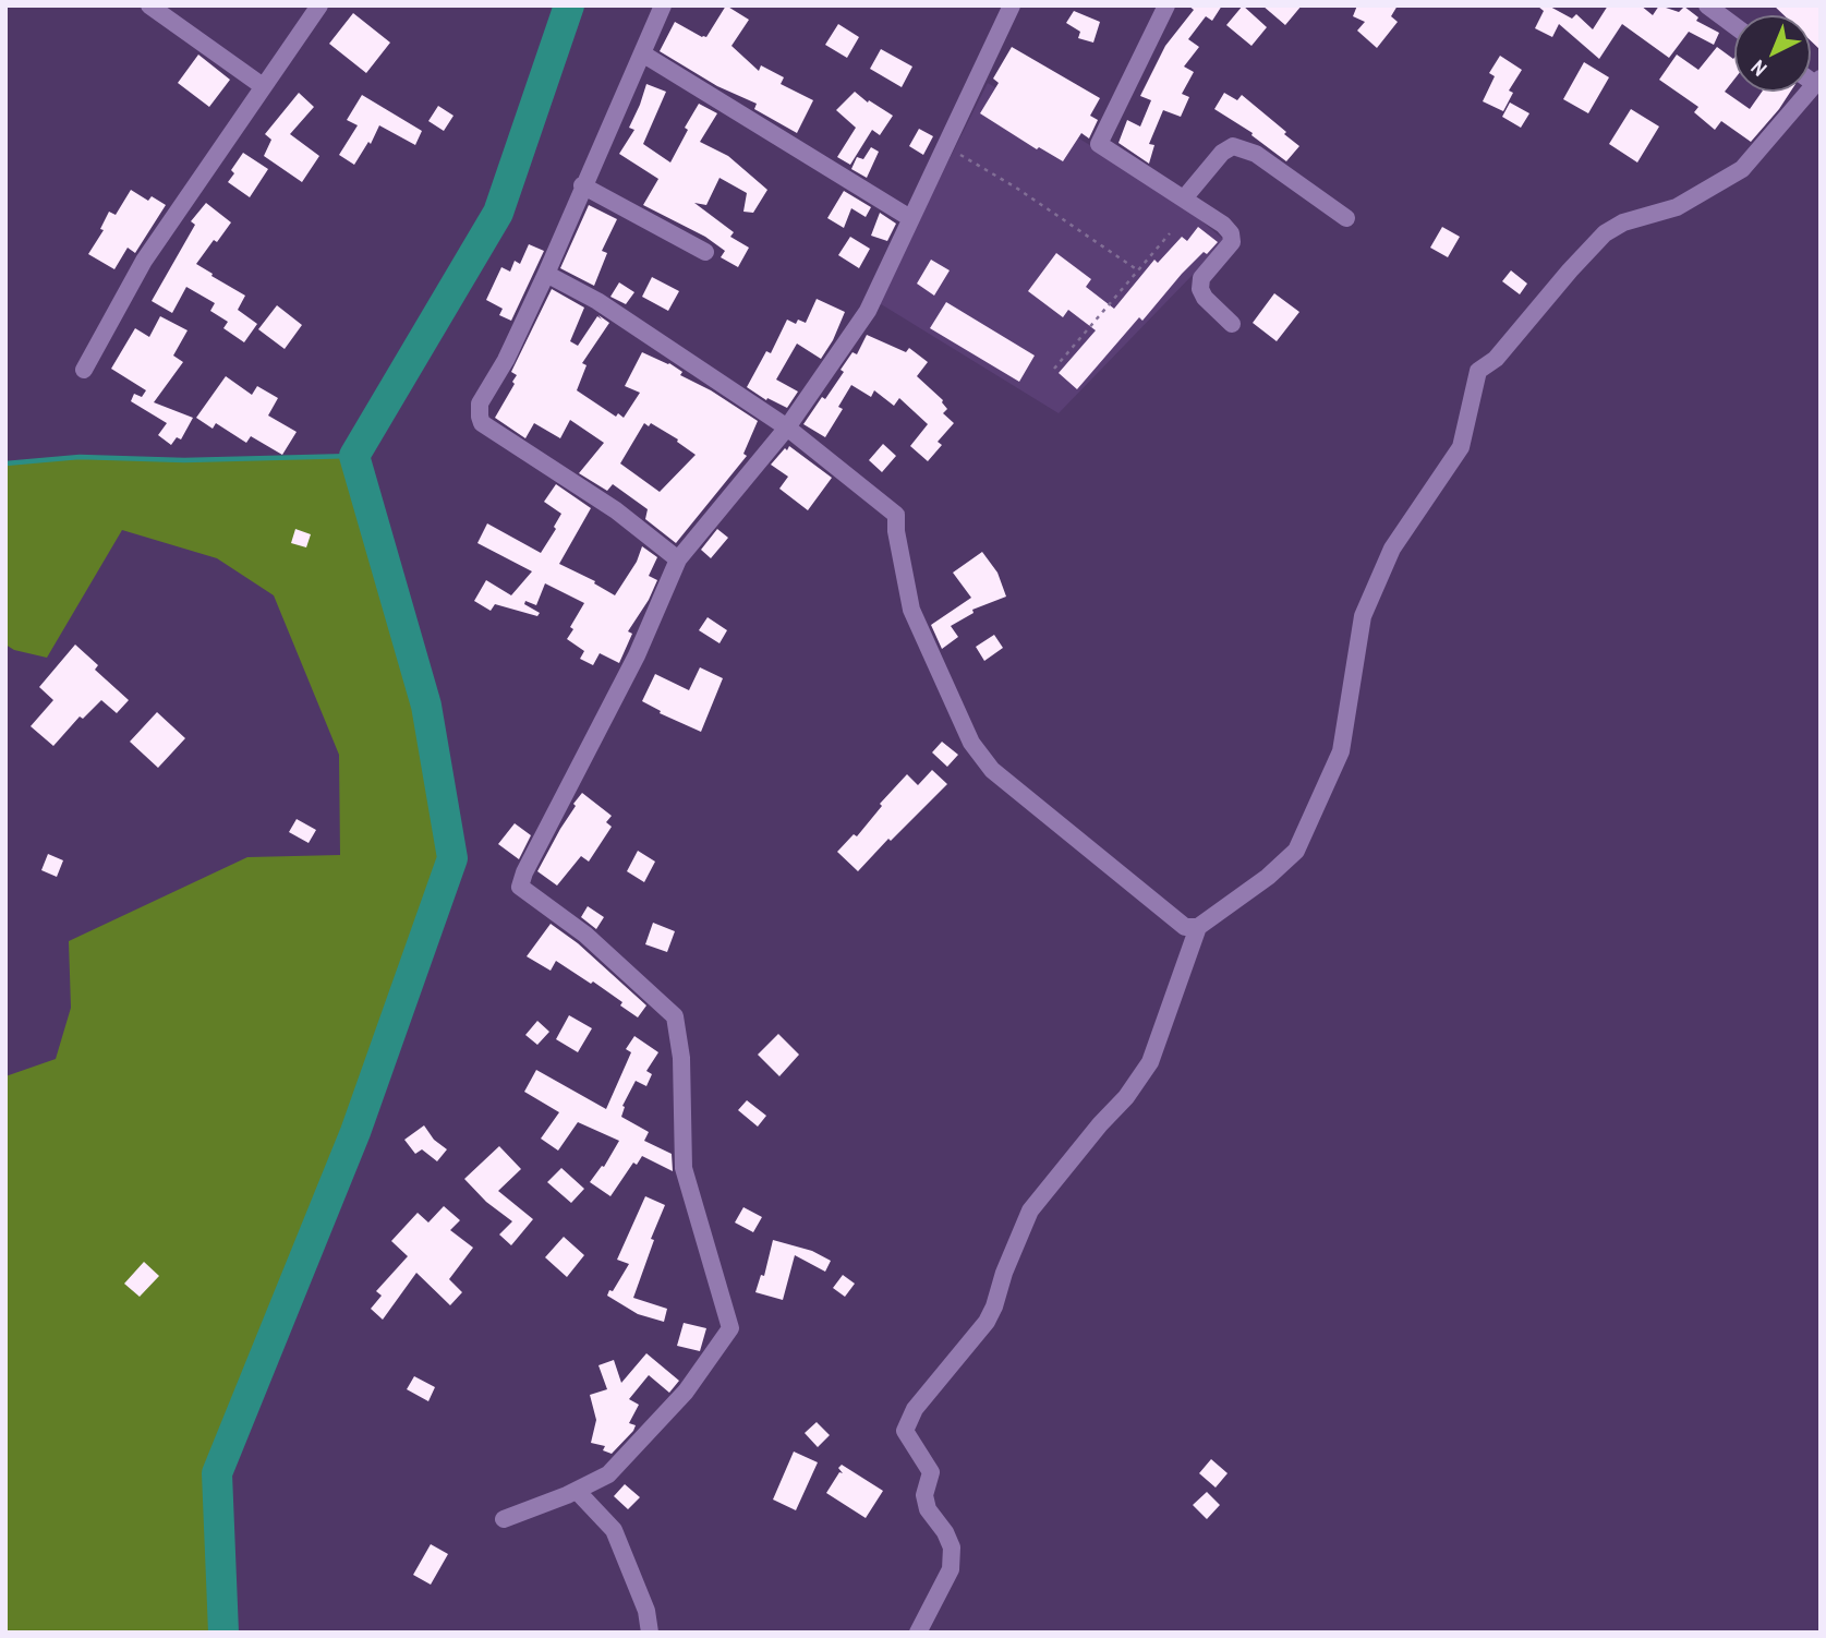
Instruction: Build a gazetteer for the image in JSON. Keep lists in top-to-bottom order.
{
  "north": "bottom left"
}
